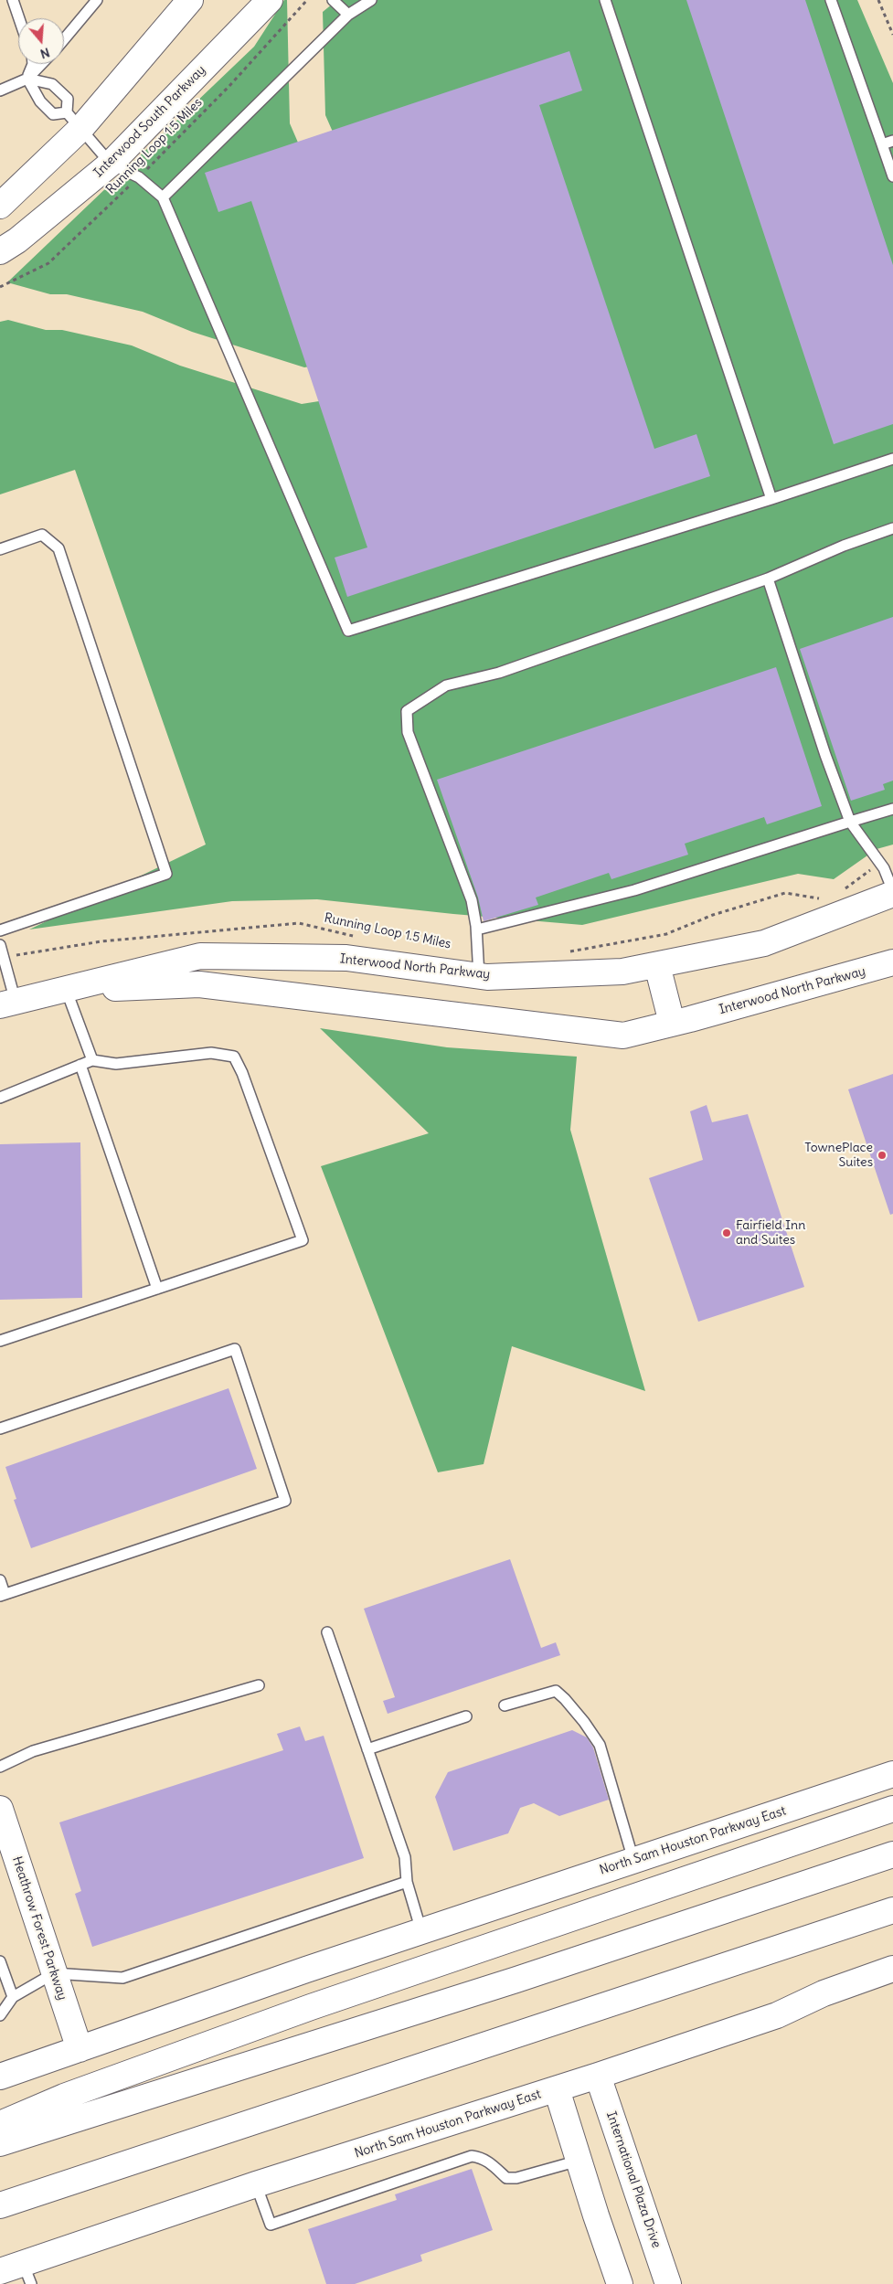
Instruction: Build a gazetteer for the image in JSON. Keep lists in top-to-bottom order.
{
  "streets": {
    "main road": [
      "Interwood South Parkway",
      "Interwood North Parkway",
      "North Sam Houston Parkway East",
      "Heathrow Forest Parkway",
      "International Plaza Drive"
    ],
    "path": ["Running Loop 1.5 Miles"]
  },
  "crossings": [
    ["North Sam Houston Parkway East", "Heathrow Forest Parkway"],
    ["North Sam Houston Parkway East", "International Plaza Drive"]
  ],
  "places": ["TownePlace Suites", "Fairfield Inn and Suites"],
  "north": "bottom"
}
